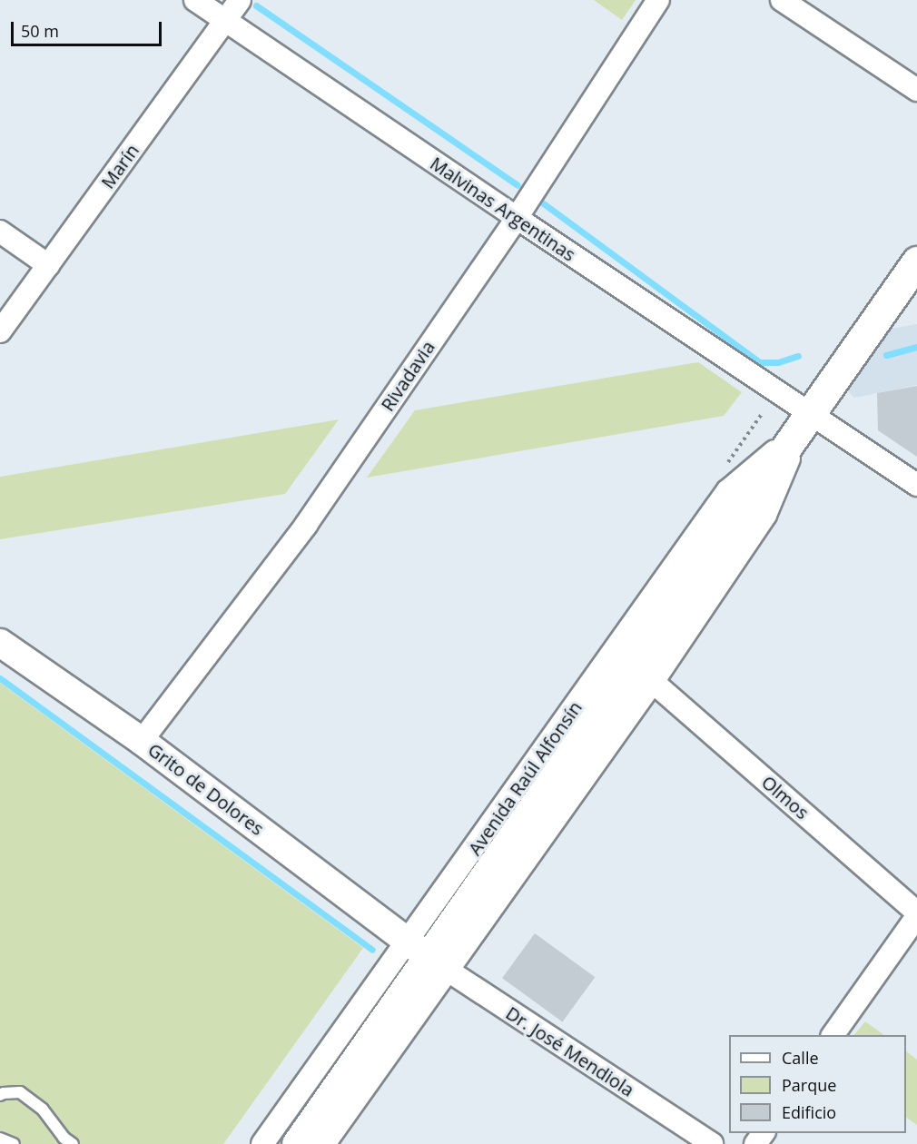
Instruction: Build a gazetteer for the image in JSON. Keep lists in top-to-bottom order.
{
  "streets": {
    "main road": ["Avenida Raúl Alfonsín"],
    "street": [
      "Marín",
      "Malvinas Argentinas",
      "Rivadavia",
      "Grito de Dolores",
      "Olmos",
      "Dr. José Mendiola"
    ]
  },
  "crossings": [
    ["Marín", "Malvinas Argentinas"],
    ["Malvinas Argentinas", "Rivadavia"],
    ["Malvinas Argentinas", "Avenida Raúl Alfonsín"],
    ["Rivadavia", "Grito de Dolores"],
    ["Avenida Raúl Alfonsín", "Grito de Dolores"],
    ["Avenida Raúl Alfonsín", "Olmos"],
    ["Avenida Raúl Alfonsín", "Dr. José Mendiola"],
    ["Grito de Dolores", "Dr. José Mendiola"]
  ],
  "legend": ["Calle", "Parque", "Edificio"],
  "scale_bar": "50 m"
}
